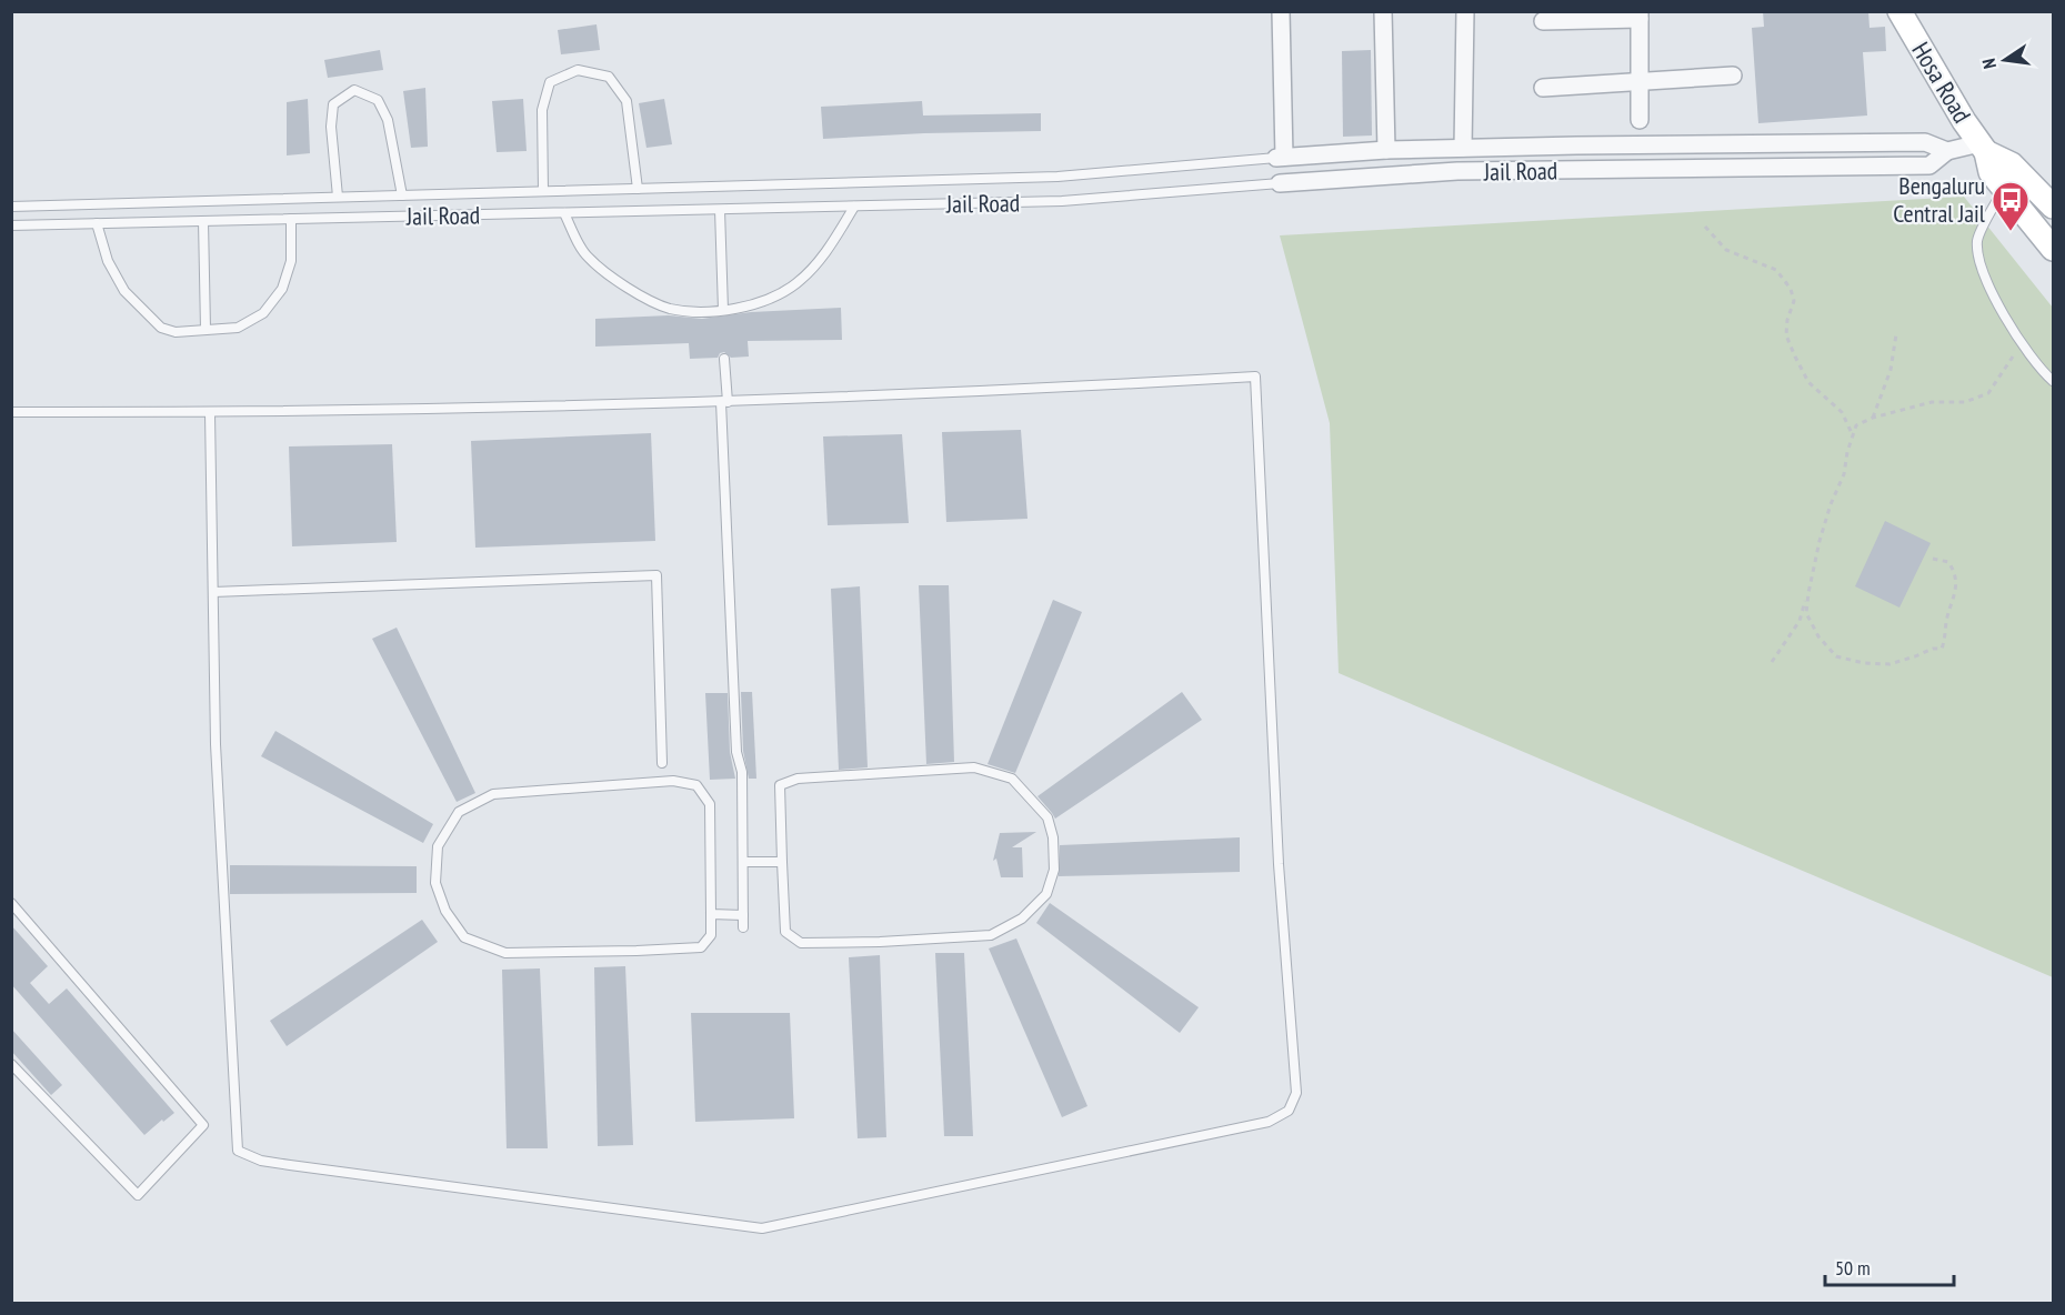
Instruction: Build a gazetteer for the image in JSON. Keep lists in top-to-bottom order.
{
  "streets": {
    "main road": ["Hosa Road"],
    "street": ["Jail Road"]
  },
  "crossings": [
    ["Hosa Road", "Jail Road"]
  ],
  "places": {
    "bus stop": ["Bengaluru Central Jail"]
  },
  "scale_bar": "50 m",
  "north": "left"
}
